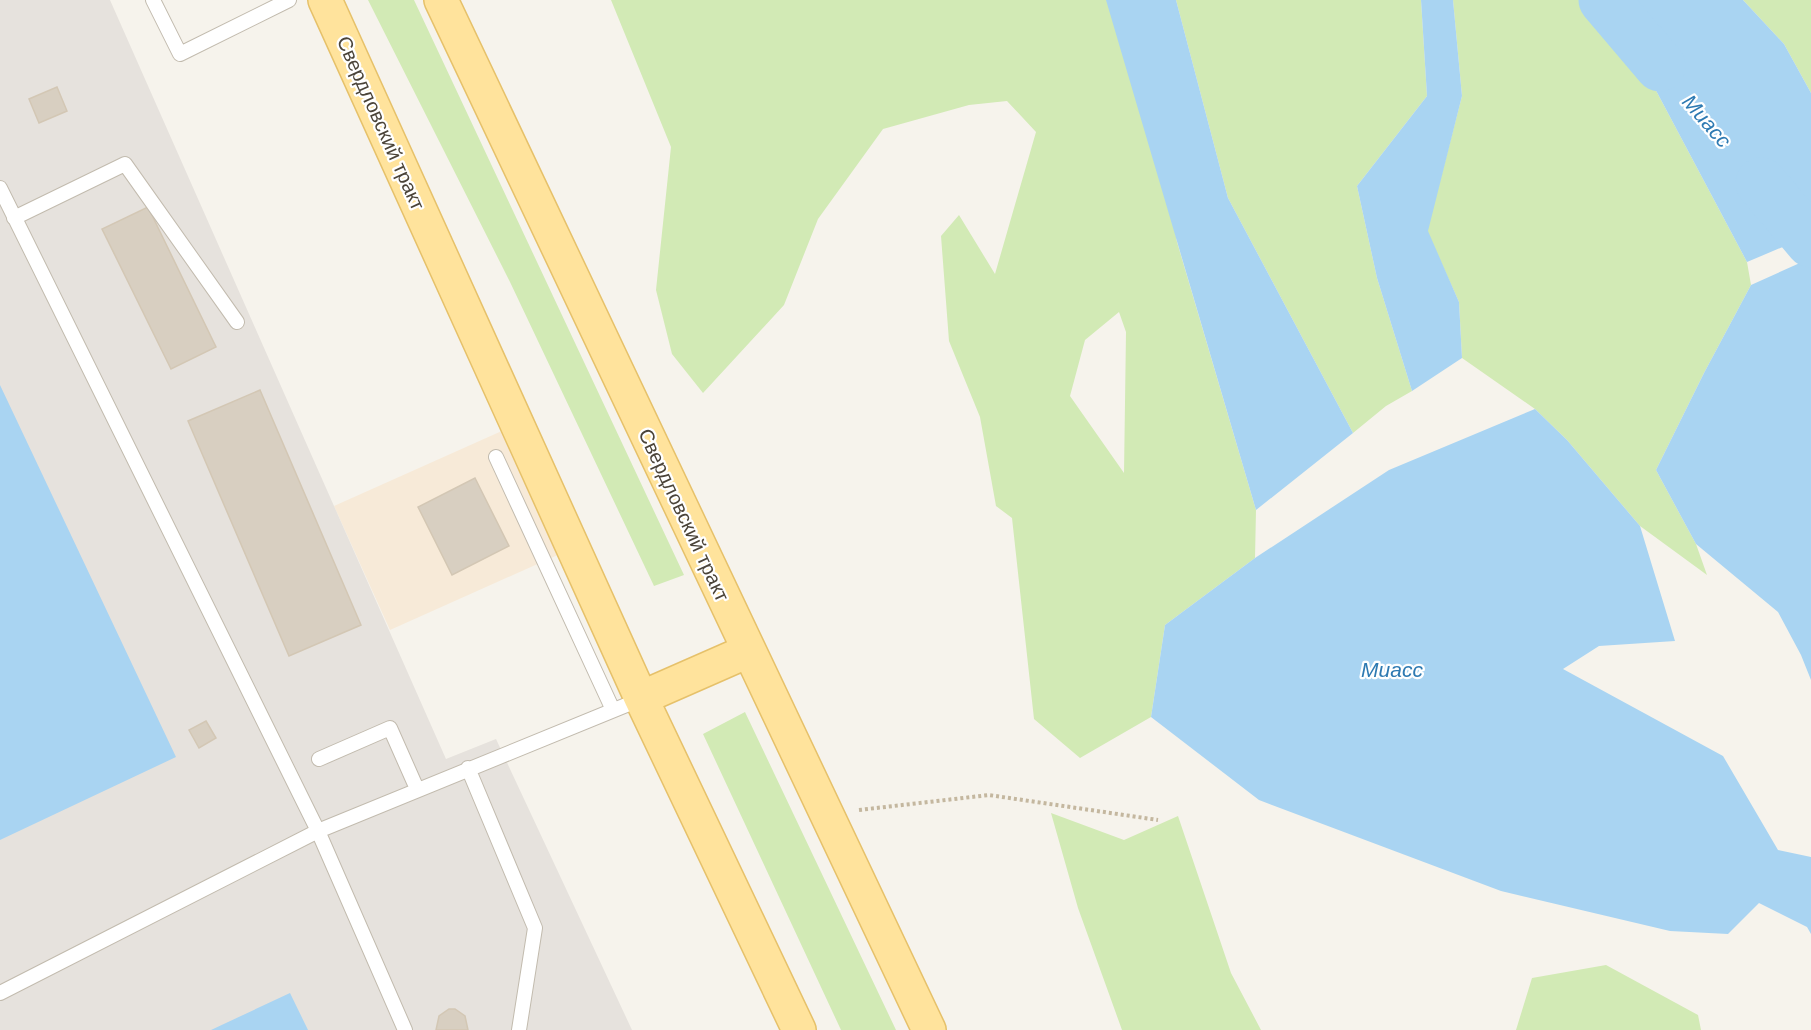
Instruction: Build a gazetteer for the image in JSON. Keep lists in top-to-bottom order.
{
  "streets": {
    "main road": ["Свердловский тракт"]
  },
  "water": ["Миасс"]
}
